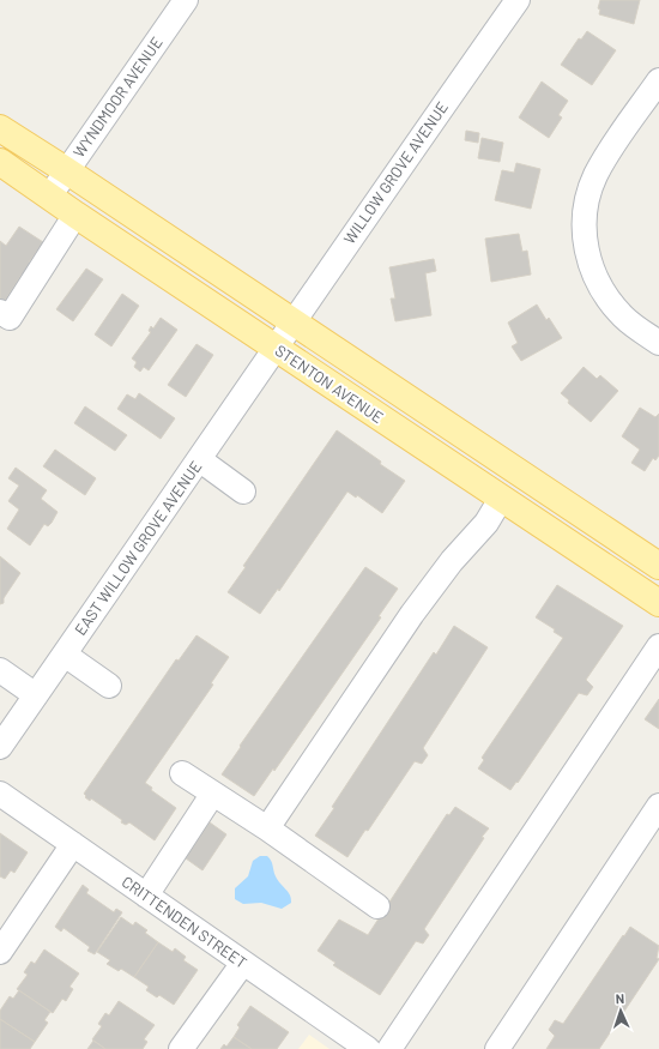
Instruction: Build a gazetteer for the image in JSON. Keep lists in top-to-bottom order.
{
  "streets": {
    "main road": ["STENTON AVENUE"],
    "street": [
      "WYNDMOOR AVENUE",
      "WILLOW GROVE AVENUE",
      "EAST WILLOW GROVE AVENUE",
      "CRITTENDEN STREET"
    ]
  },
  "crossings": [
    ["WYNDMOOR AVENUE", "STENTON AVENUE"],
    ["WILLOW GROVE AVENUE", "STENTON AVENUE"],
    ["WILLOW GROVE AVENUE", "EAST WILLOW GROVE AVENUE"],
    ["STENTON AVENUE", "EAST WILLOW GROVE AVENUE"]
  ],
  "north": "top"
}
